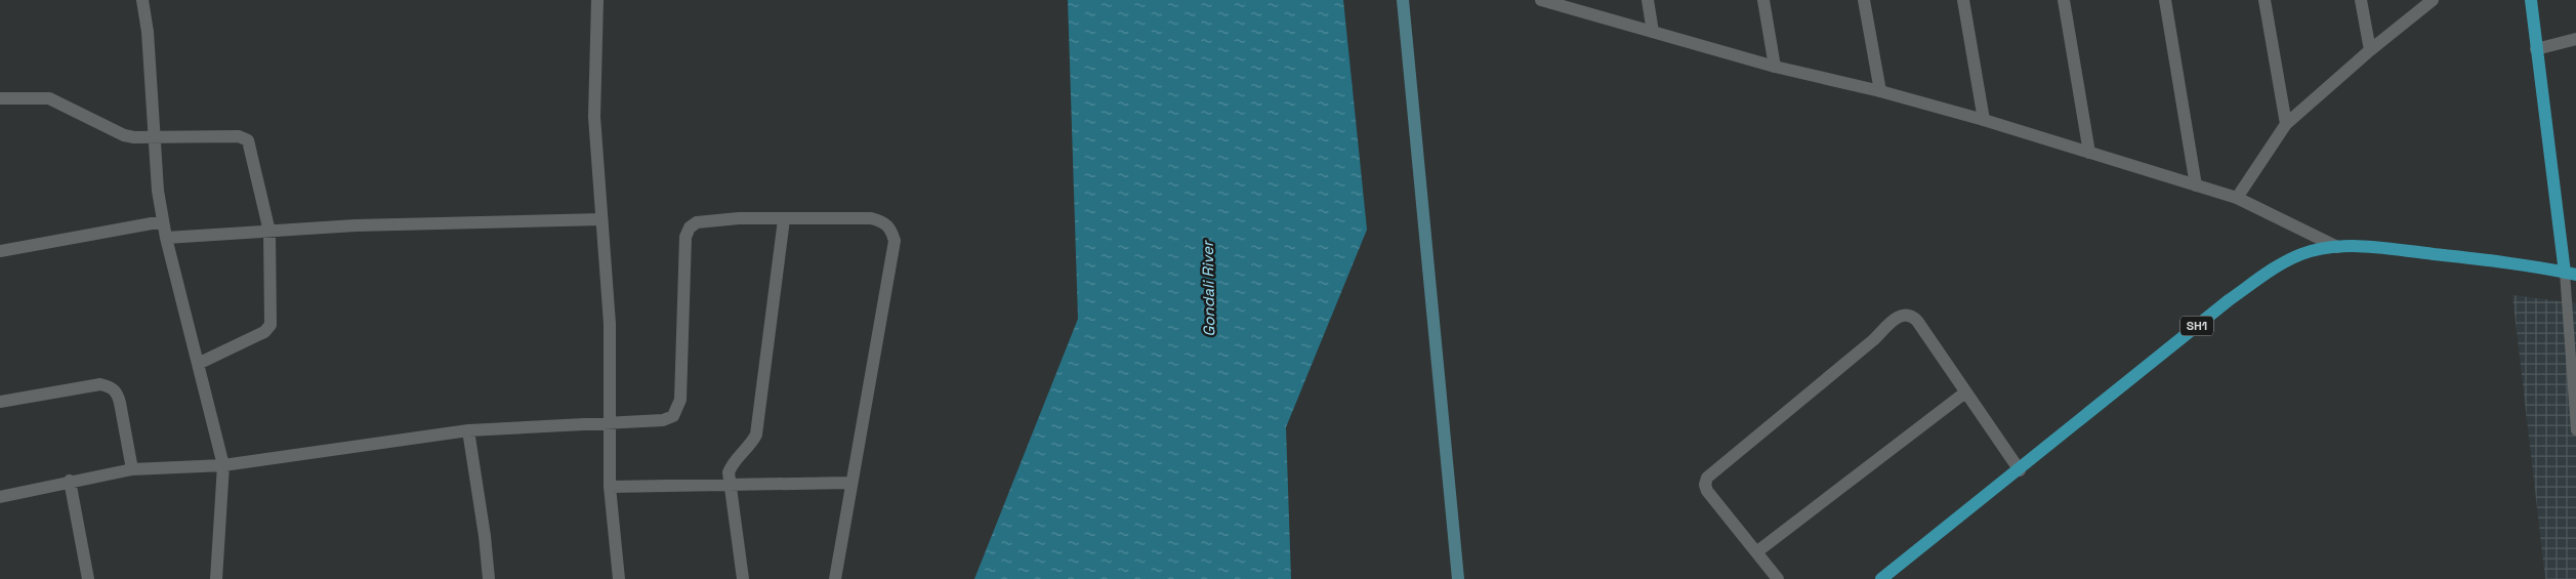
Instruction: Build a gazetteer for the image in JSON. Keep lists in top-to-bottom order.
{
  "streets": {
    "main road": ["SH1"]
  },
  "water": ["Gondali River"]
}
